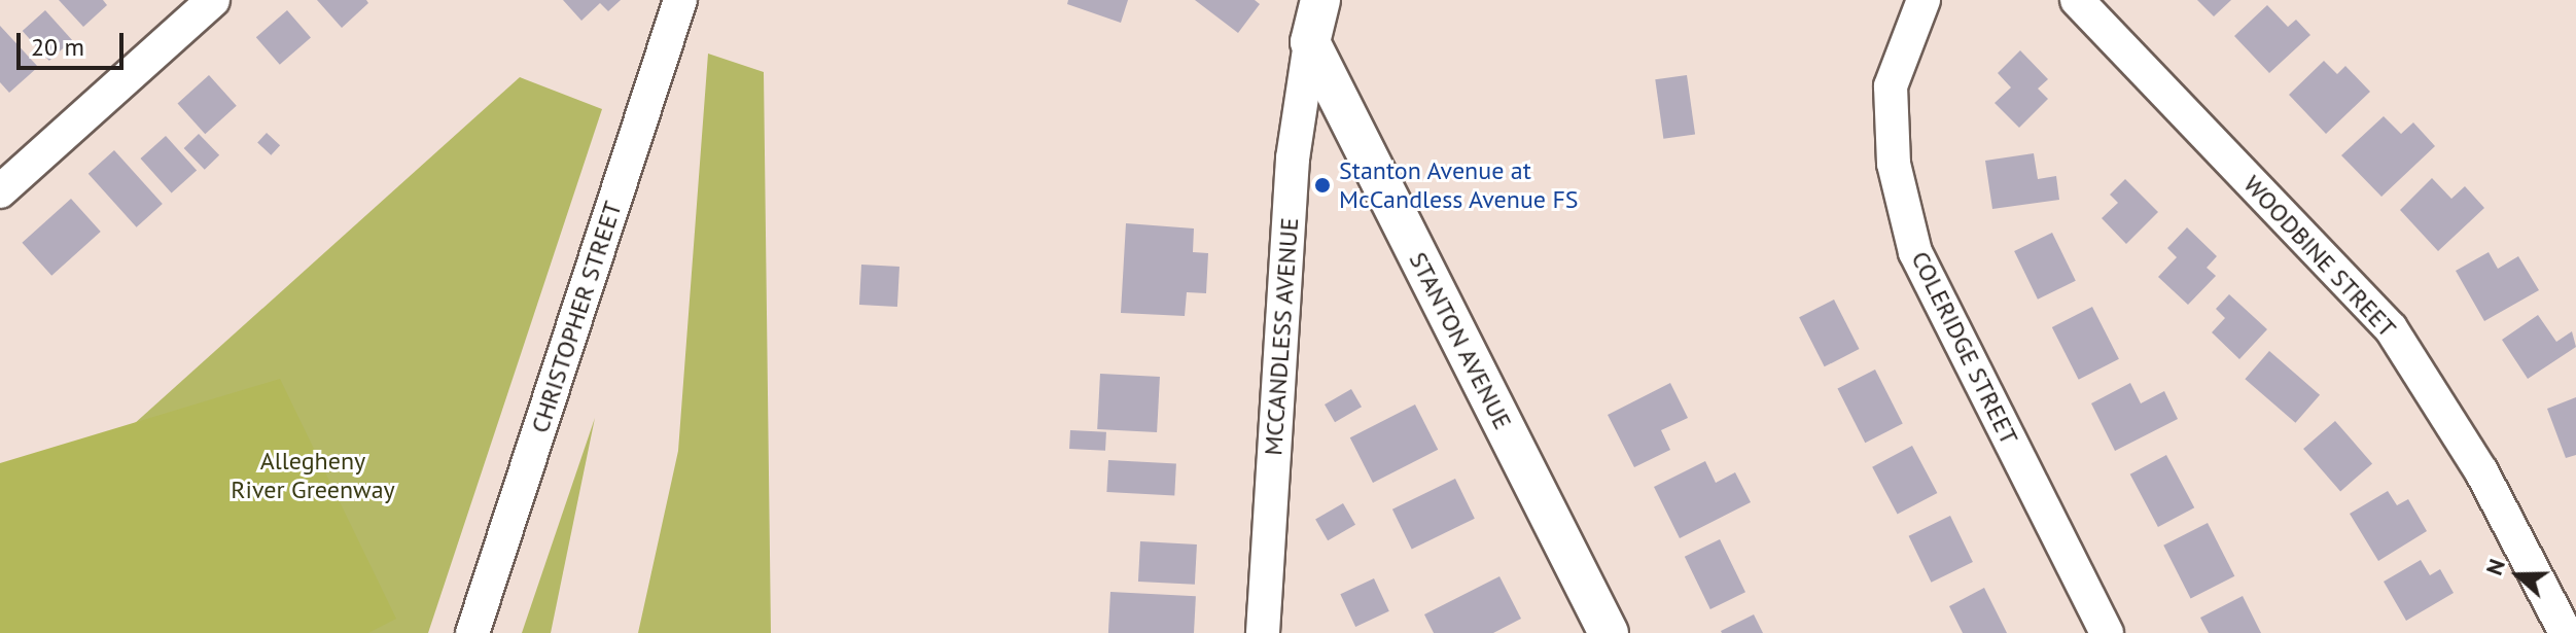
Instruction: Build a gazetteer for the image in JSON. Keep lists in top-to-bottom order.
{
  "streets": {
    "street": [
      "WOODBINE STREET",
      "CHRISTOPHER STREET",
      "MCCANDLESS AVENUE",
      "STANTON AVENUE",
      "COLERIDGE STREET"
    ]
  },
  "crossings": [
    ["MCCANDLESS AVENUE", "STANTON AVENUE"]
  ],
  "parks": ["Allegheny River Greenway"],
  "places": ["Stanton Avenue at McCandless Avenue FS"],
  "scale_bar": "20 m",
  "north": "left"
}
